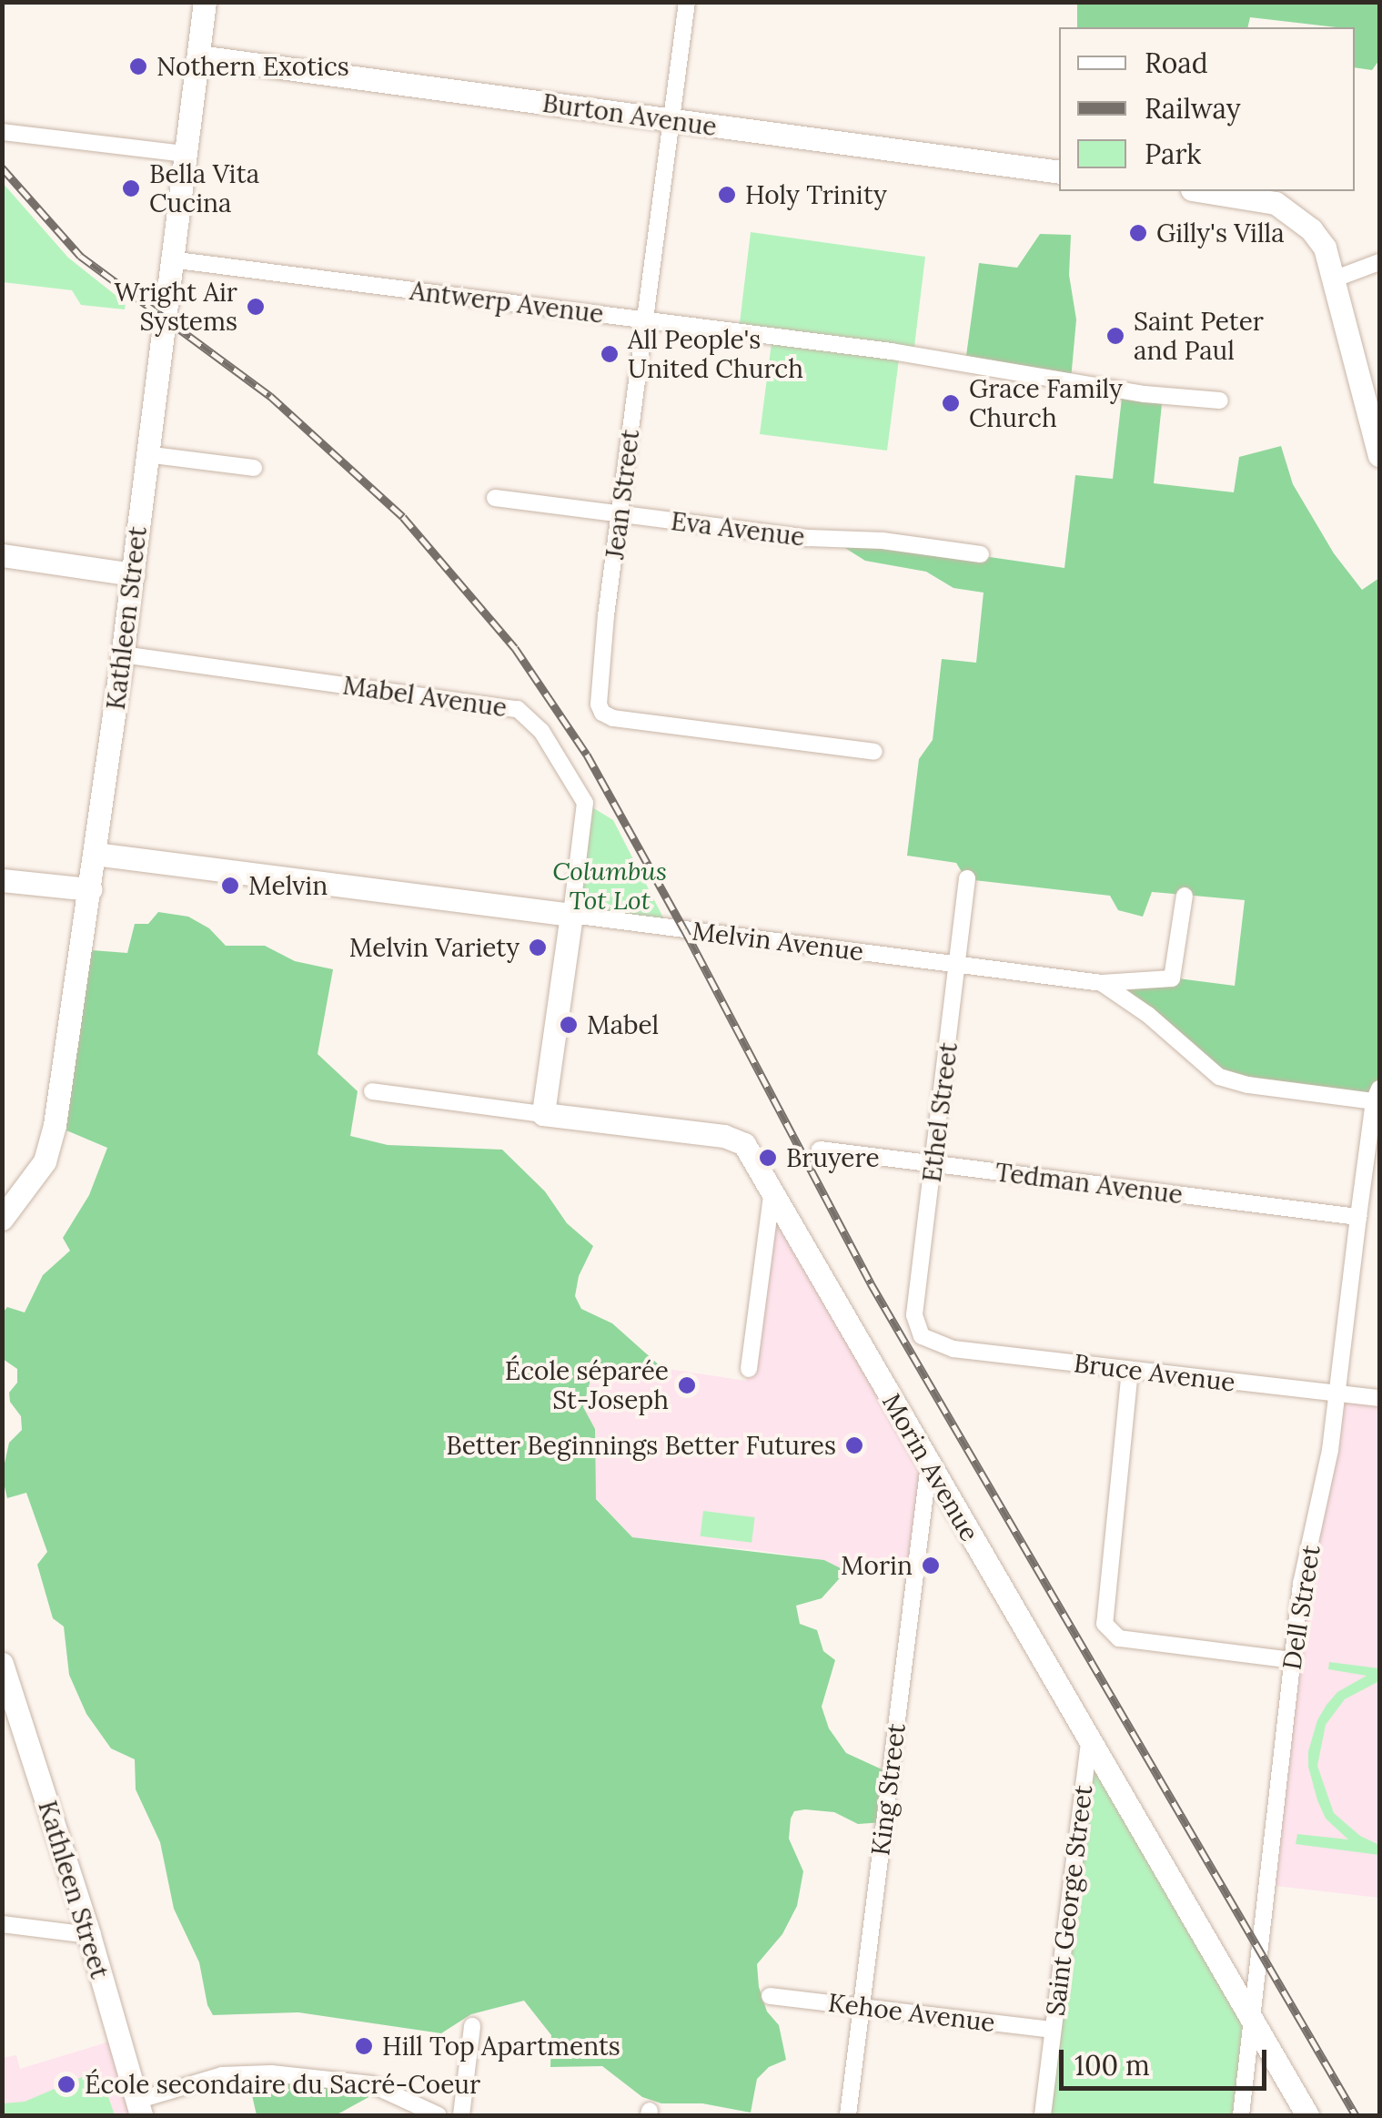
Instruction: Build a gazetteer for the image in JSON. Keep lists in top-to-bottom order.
{
  "streets": {
    "street": [
      "Burton Avenue",
      "Antwerp Avenue",
      "Jean Street",
      "Eva Avenue",
      "Kathleen Street",
      "Mabel Avenue",
      "Melvin Avenue",
      "Ethel Street",
      "Tedman Avenue",
      "Bruce Avenue",
      "Morin Avenue",
      "Dell Street",
      "King Street",
      "Saint George Street",
      "Kehoe Avenue"
    ]
  },
  "crossings": [
    ["Burton Avenue", "Jean Street"],
    ["Burton Avenue", "Kathleen Street"],
    ["Antwerp Avenue", "Jean Street"],
    ["Antwerp Avenue", "Kathleen Street"],
    ["Jean Street", "Eva Avenue"],
    ["Kathleen Street", "Mabel Avenue"],
    ["Kathleen Street", "Melvin Avenue"],
    ["Mabel Avenue", "Melvin Avenue"],
    ["Mabel Avenue", "Morin Avenue"],
    ["Melvin Avenue", "Ethel Street"],
    ["Melvin Avenue", "Dell Street"],
    ["Ethel Street", "Tedman Avenue"],
    ["Ethel Street", "Bruce Avenue"],
    ["Tedman Avenue", "Dell Street"],
    ["Bruce Avenue", "Dell Street"],
    ["Morin Avenue", "Dell Street"],
    ["Morin Avenue", "King Street"],
    ["Morin Avenue", "Saint George Street"],
    ["King Street", "Kehoe Avenue"],
    ["Saint George Street", "Kehoe Avenue"]
  ],
  "parks": ["Columbus Tot Lot"],
  "places": [
    "Nothern Exotics",
    "Bella Vita Cucina",
    "Holy Trinity",
    "Gilly's Villa",
    "Wright Air Systems",
    "Saint Peter and Paul",
    "All People's United Church",
    "Grace Family Church",
    "Melvin",
    "Melvin Variety",
    "Mabel",
    "Bruyere",
    "École séparée St-Joseph",
    "Better Beginnings Better Futures",
    "Morin",
    "Hill Top Apartments",
    "École secondaire du Sacré-Coeur"
  ],
  "legend": ["Road", "Railway", "Park"],
  "scale_bar": "100 m"
}
